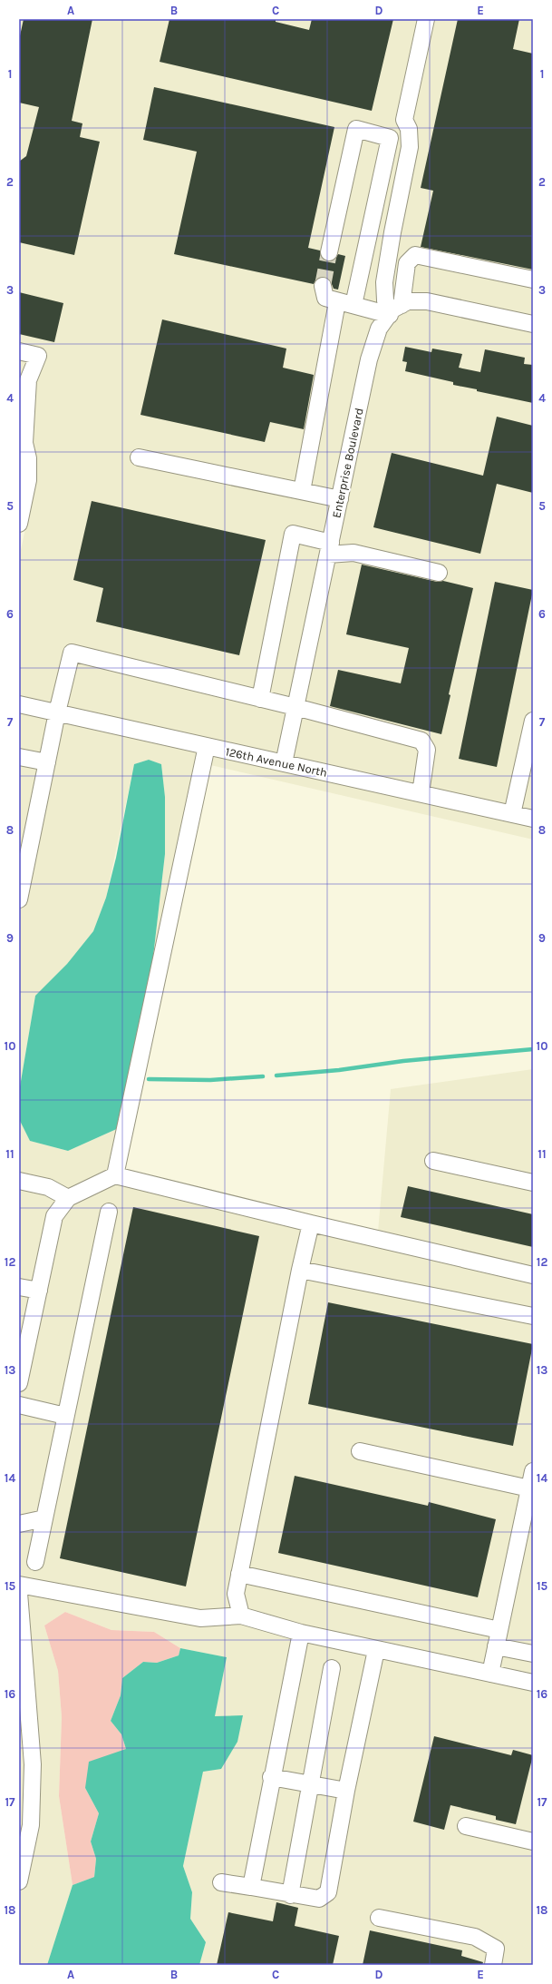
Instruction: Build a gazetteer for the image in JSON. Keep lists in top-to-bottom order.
{
  "streets": {
    "street": ["Enterprise Boulevard", "126th Avenue North"]
  },
  "crossings": [
    ["Enterprise Boulevard", "126th Avenue North"]
  ],
  "grid": {
    "columns": [
      "A",
      "B",
      "C",
      "D",
      "E"
    ],
    "rows": [
      "1",
      "2",
      "3",
      "4",
      "5",
      "6",
      "7",
      "8",
      "9",
      "10",
      "11",
      "12",
      "13",
      "14",
      "15",
      "16",
      "17",
      "18"
    ]
  }
}
